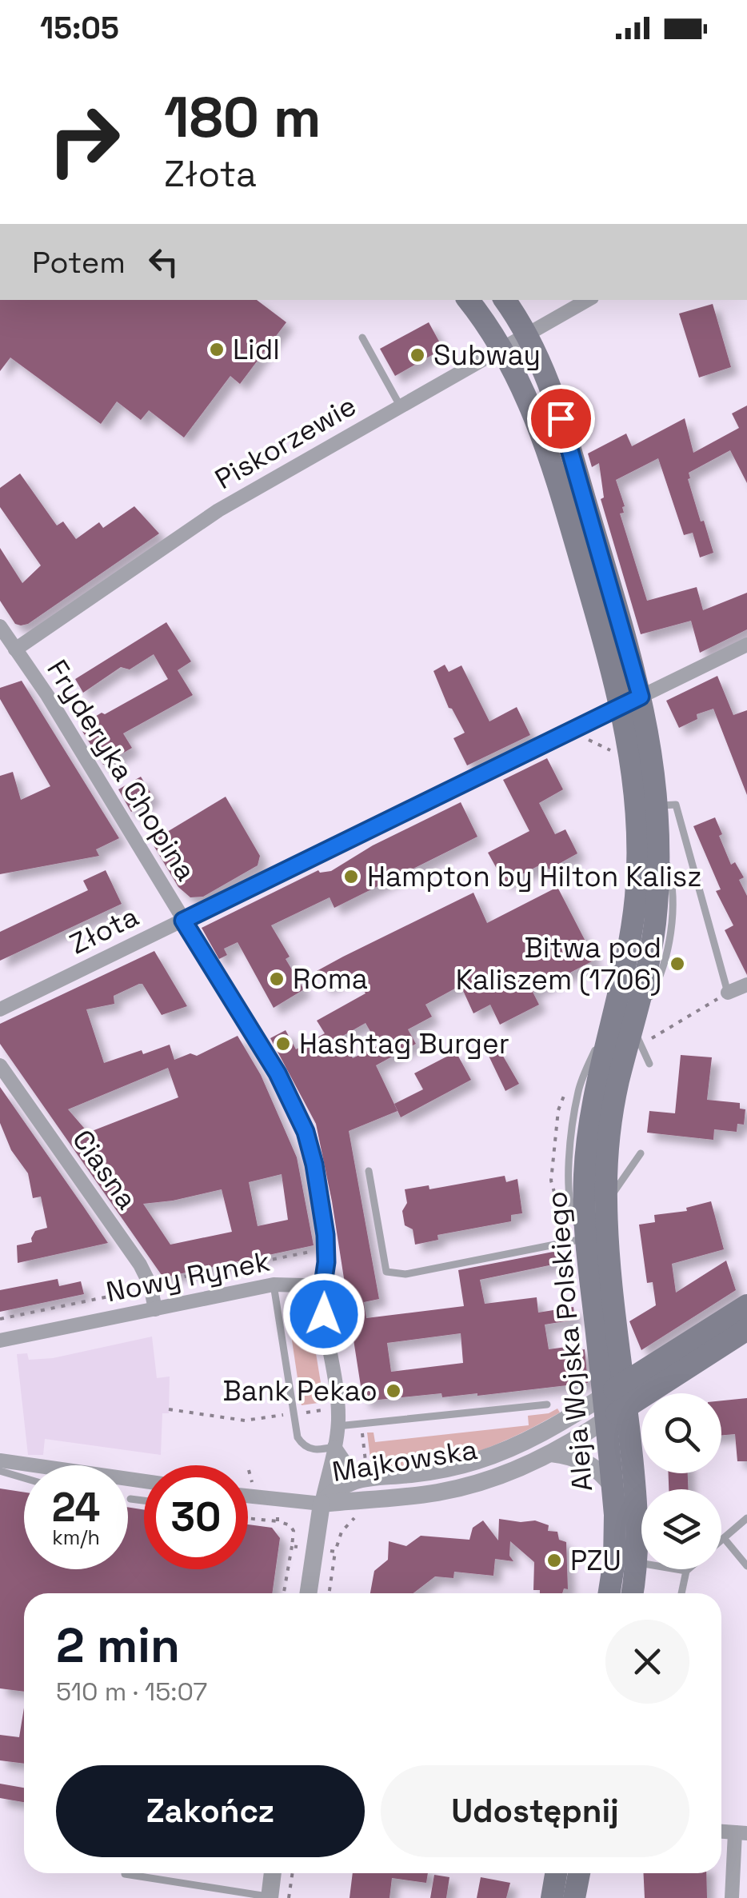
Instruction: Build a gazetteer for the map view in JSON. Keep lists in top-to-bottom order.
{
  "streets": {
    "main road": ["Aleja Wojska Polskiego", "Majkowska"],
    "street": [
      "Piskorzewie",
      "Fryderyka Chopina",
      "Złota",
      "Ciasna",
      "Nowy Rynek"
    ]
  },
  "crossings": [
    ["Piskorzewie", "Fryderyka Chopina"],
    ["Piskorzewie", "Aleja Wojska Polskiego"],
    ["Fryderyka Chopina", "Złota"],
    ["Fryderyka Chopina", "Nowy Rynek"],
    ["Złota", "Aleja Wojska Polskiego"],
    ["Ciasna", "Nowy Rynek"],
    ["Aleja Wojska Polskiego", "Majkowska"]
  ],
  "places": [
    "Lidl",
    "Subway",
    "Hampton by Hilton Kalisz",
    "Bitwa pod Kaliszem (1706)",
    "Roma",
    "Hashtag Burger",
    "Bank Pekao",
    "PZU"
  ],
  "page": {
    "status": "15:05",
    "turn": ["180 m", "Złota"],
    "then": "Potem",
    "speed": "24 km/h",
    "limit": "30",
    "heading": ["2 min", "510 m · 15:07"],
    "buttons": ["Zakończ", "Udostępnij"]
  }
}
